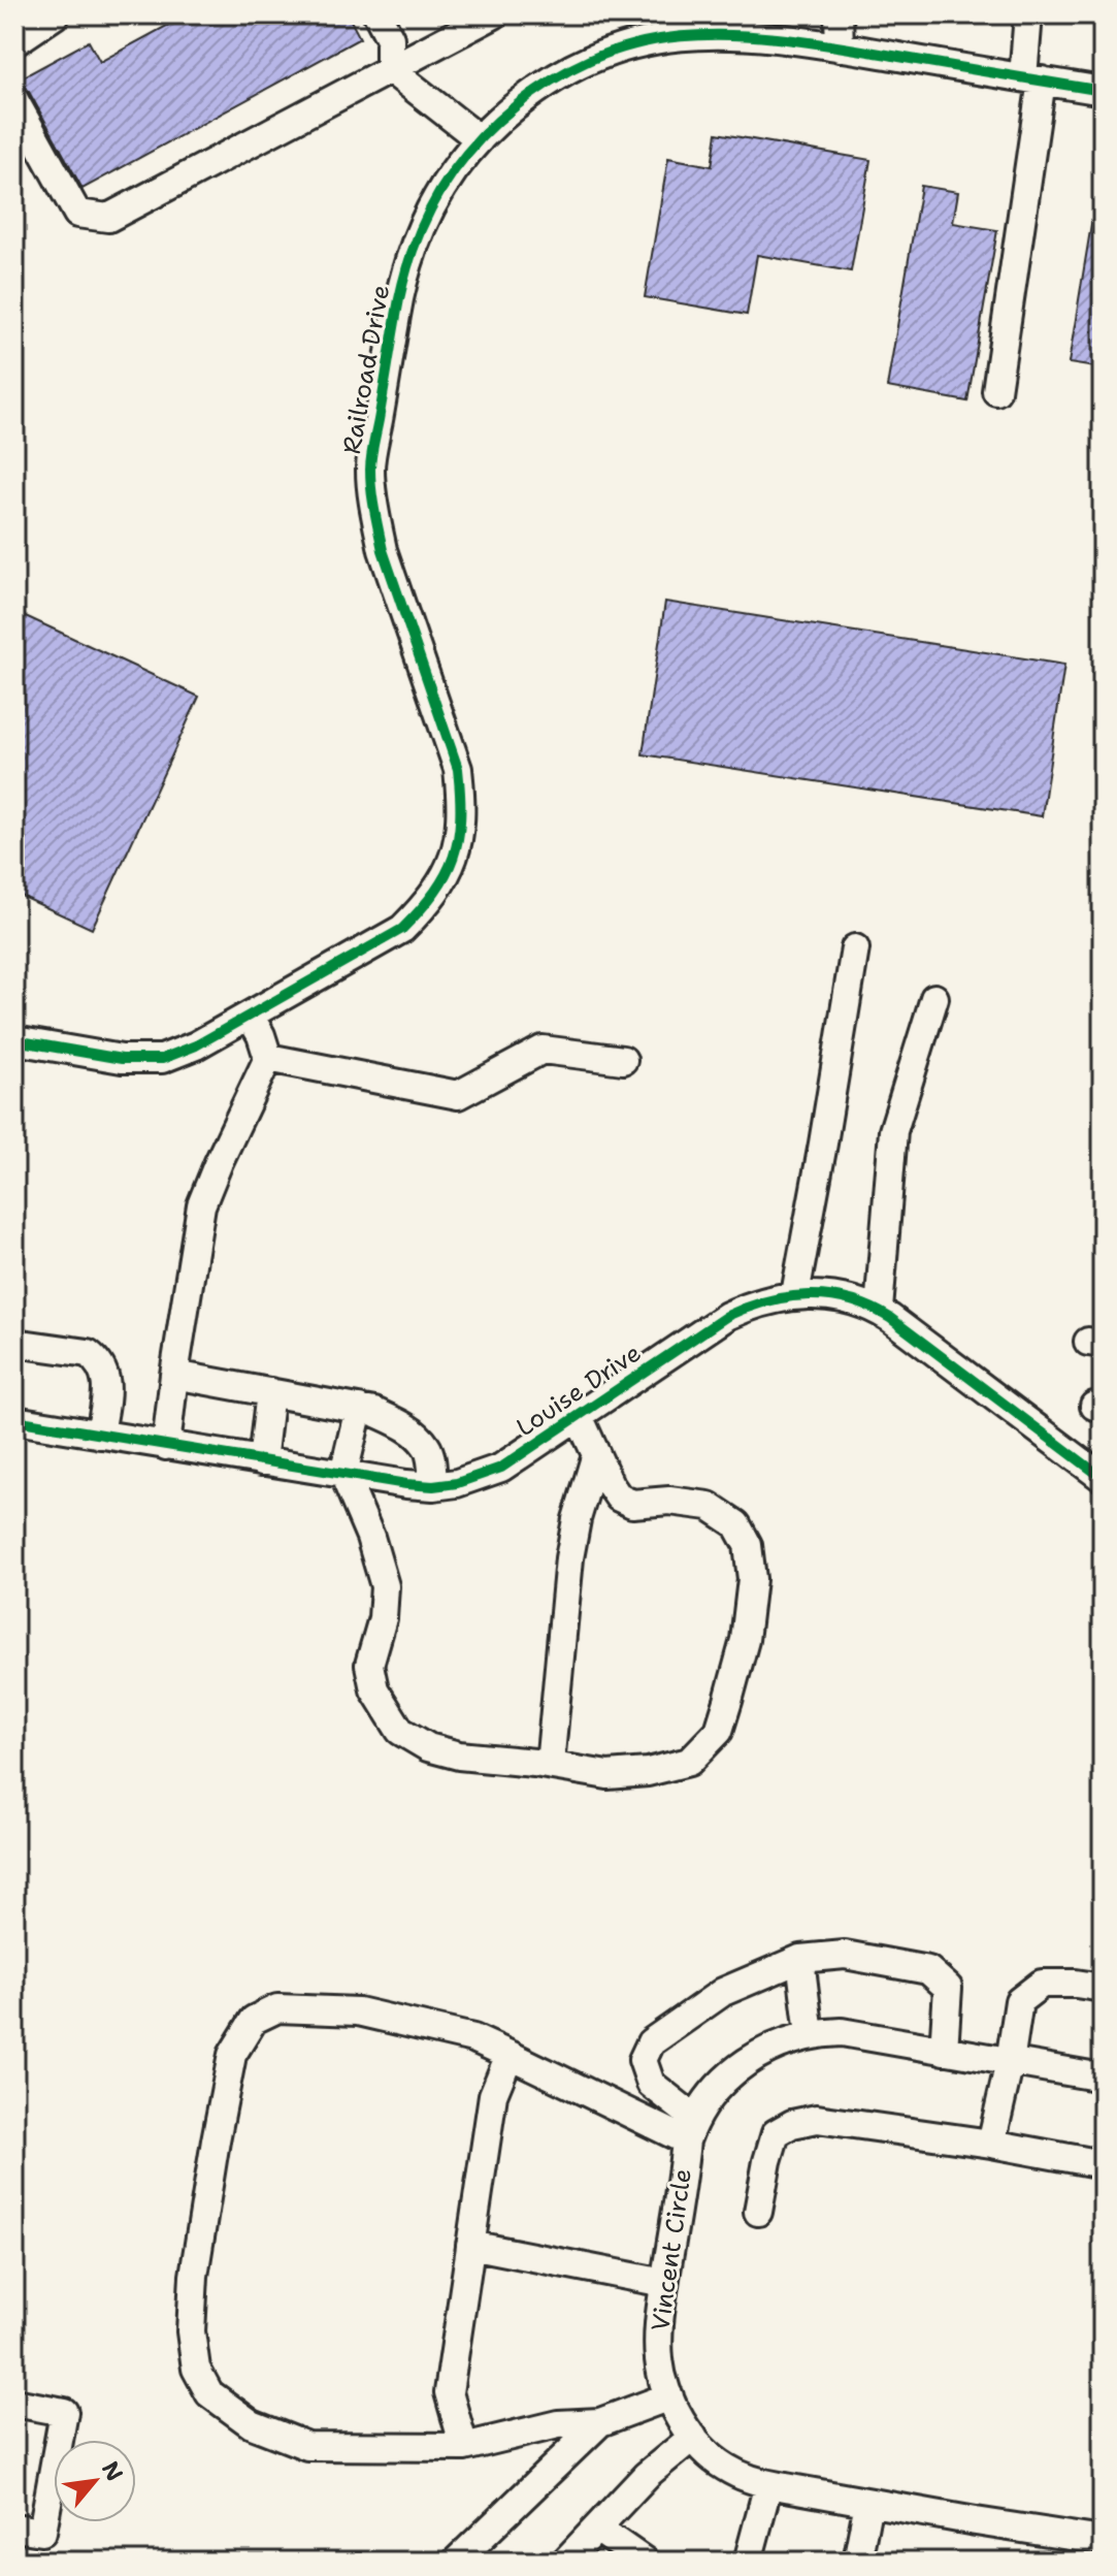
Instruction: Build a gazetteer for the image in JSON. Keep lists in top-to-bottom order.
{
  "streets": {
    "street": ["Railroad Drive", "Louise Drive", "Vincent Circle"]
  },
  "north": "top right"
}
